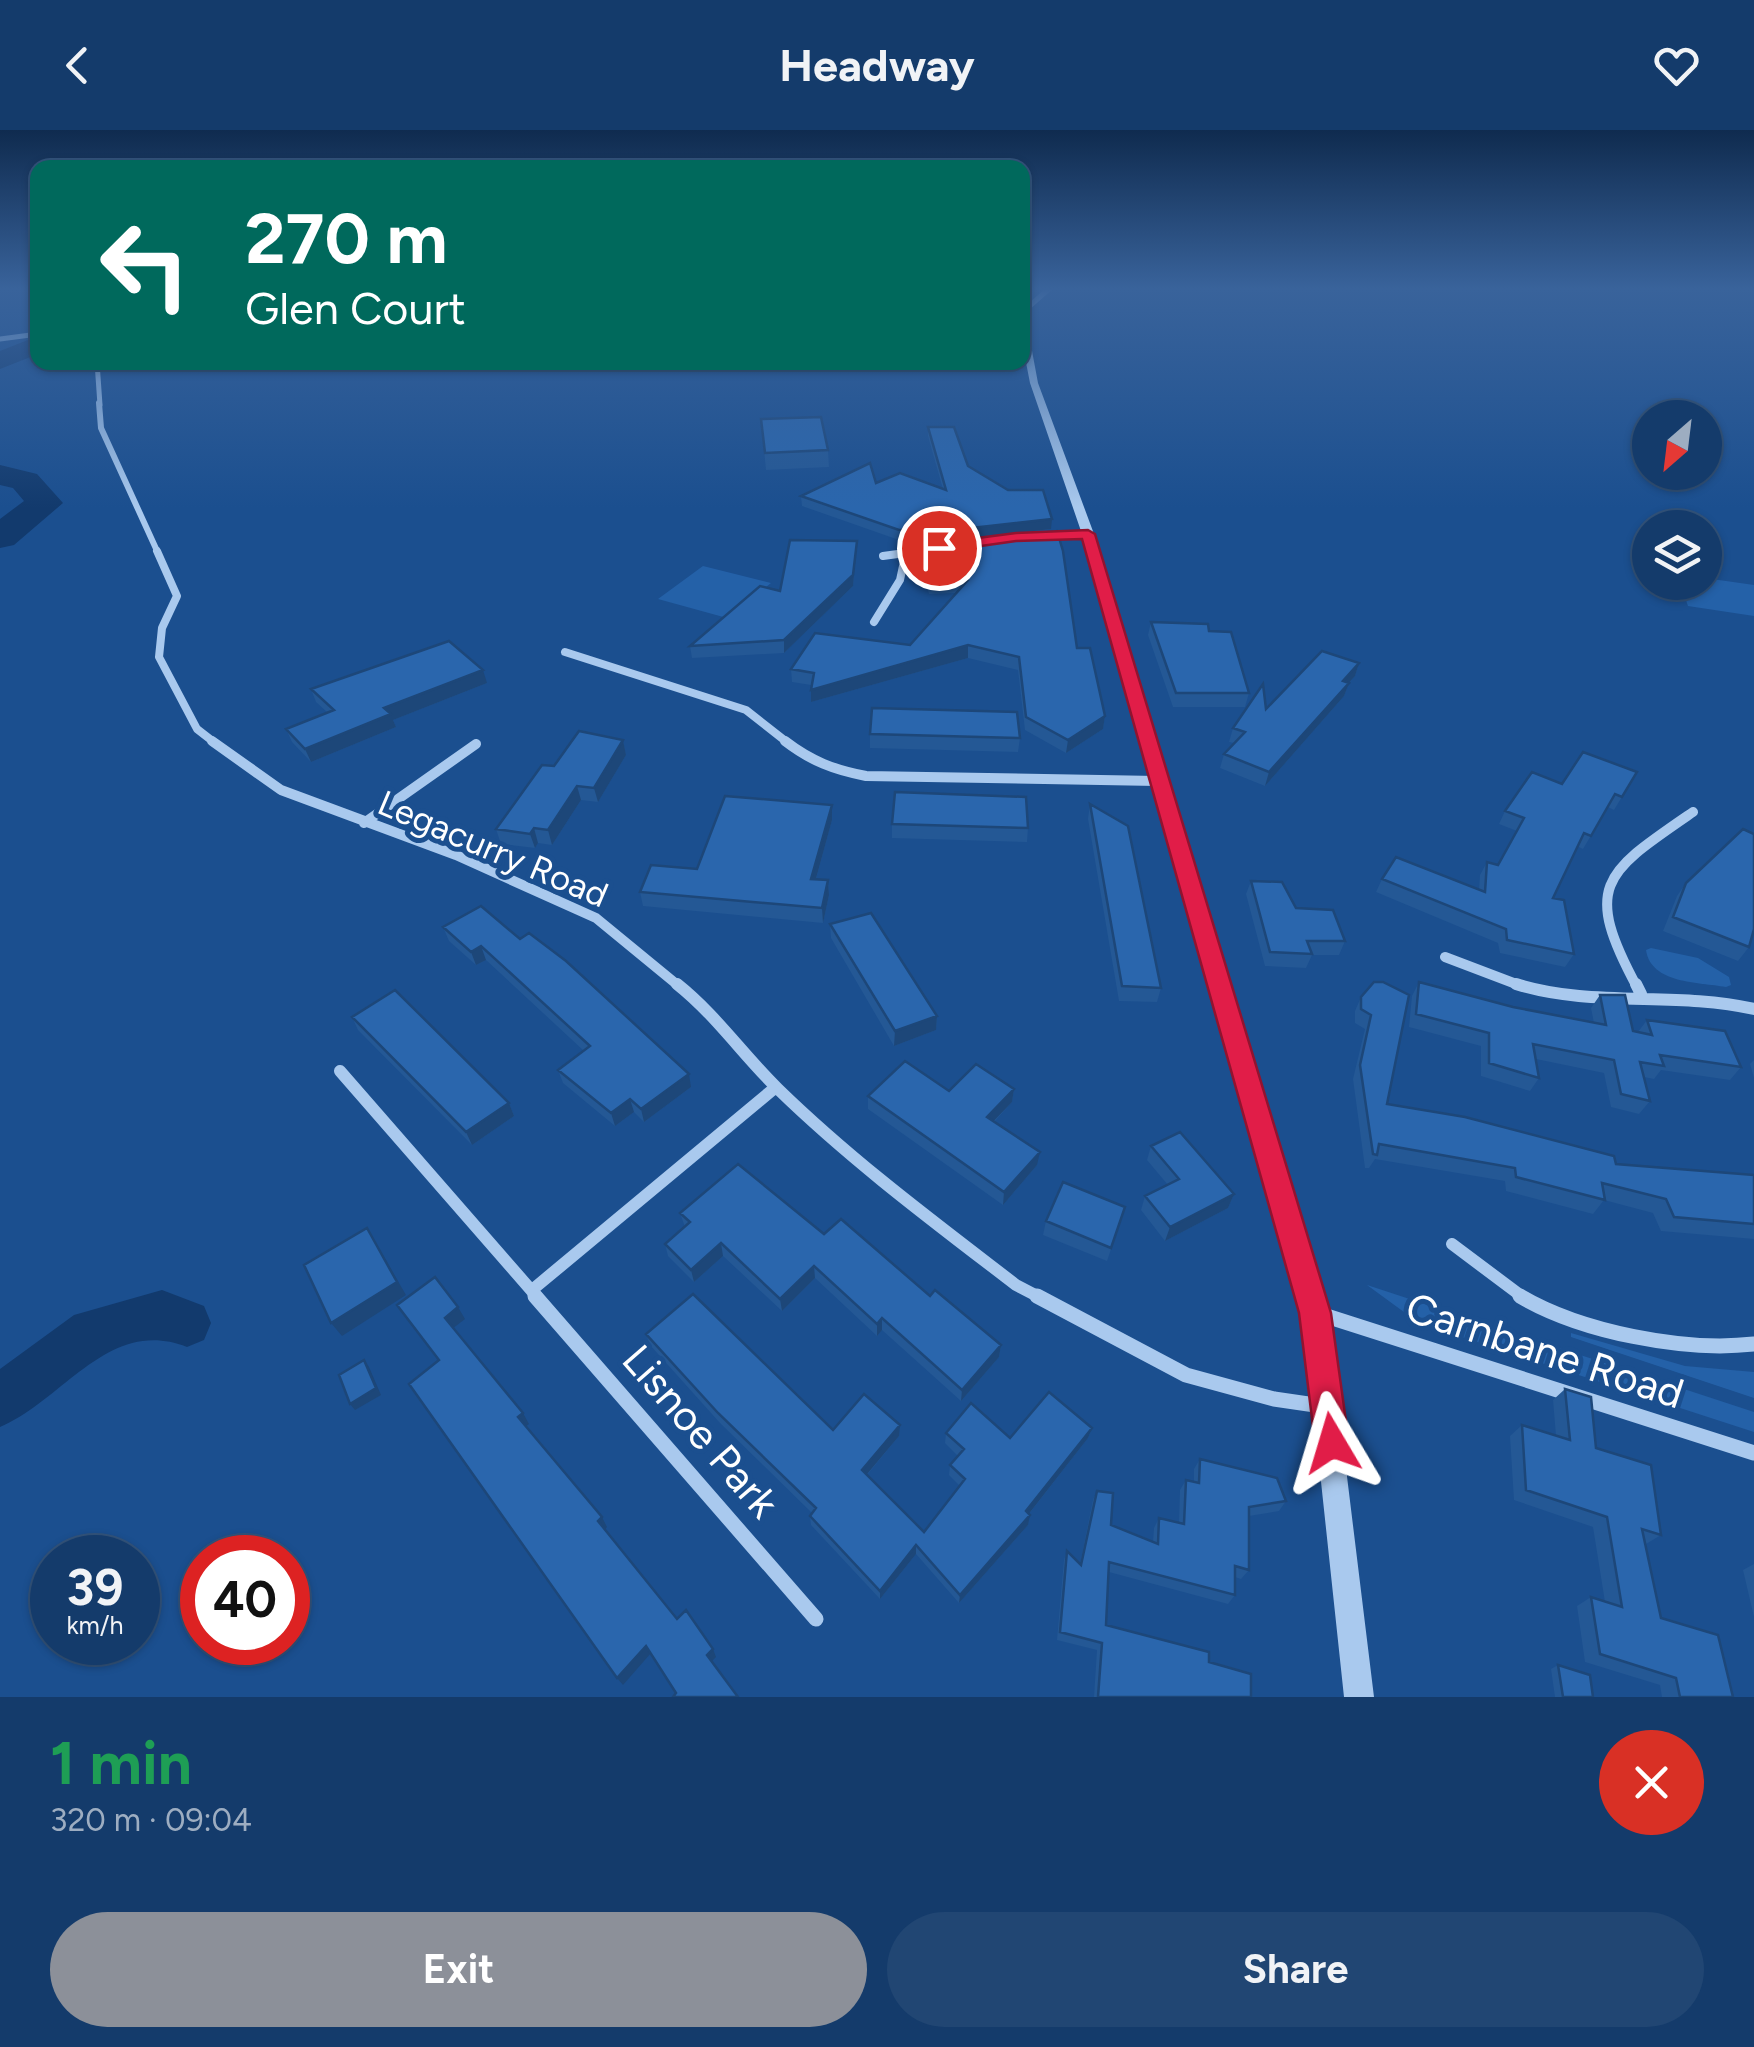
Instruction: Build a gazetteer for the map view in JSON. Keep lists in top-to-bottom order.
{
  "streets": {
    "street": ["Legacurry Road", "Carnbane Road", "Lisnoe Park"]
  },
  "north": "bottom left",
  "page": {
    "header": "Headway",
    "turn": ["270 m", "Glen Court"],
    "speed": "39 km/h",
    "limit": "40",
    "heading": ["1 min", "320 m · 09:04"],
    "buttons": ["Exit", "Share"]
  }
}
